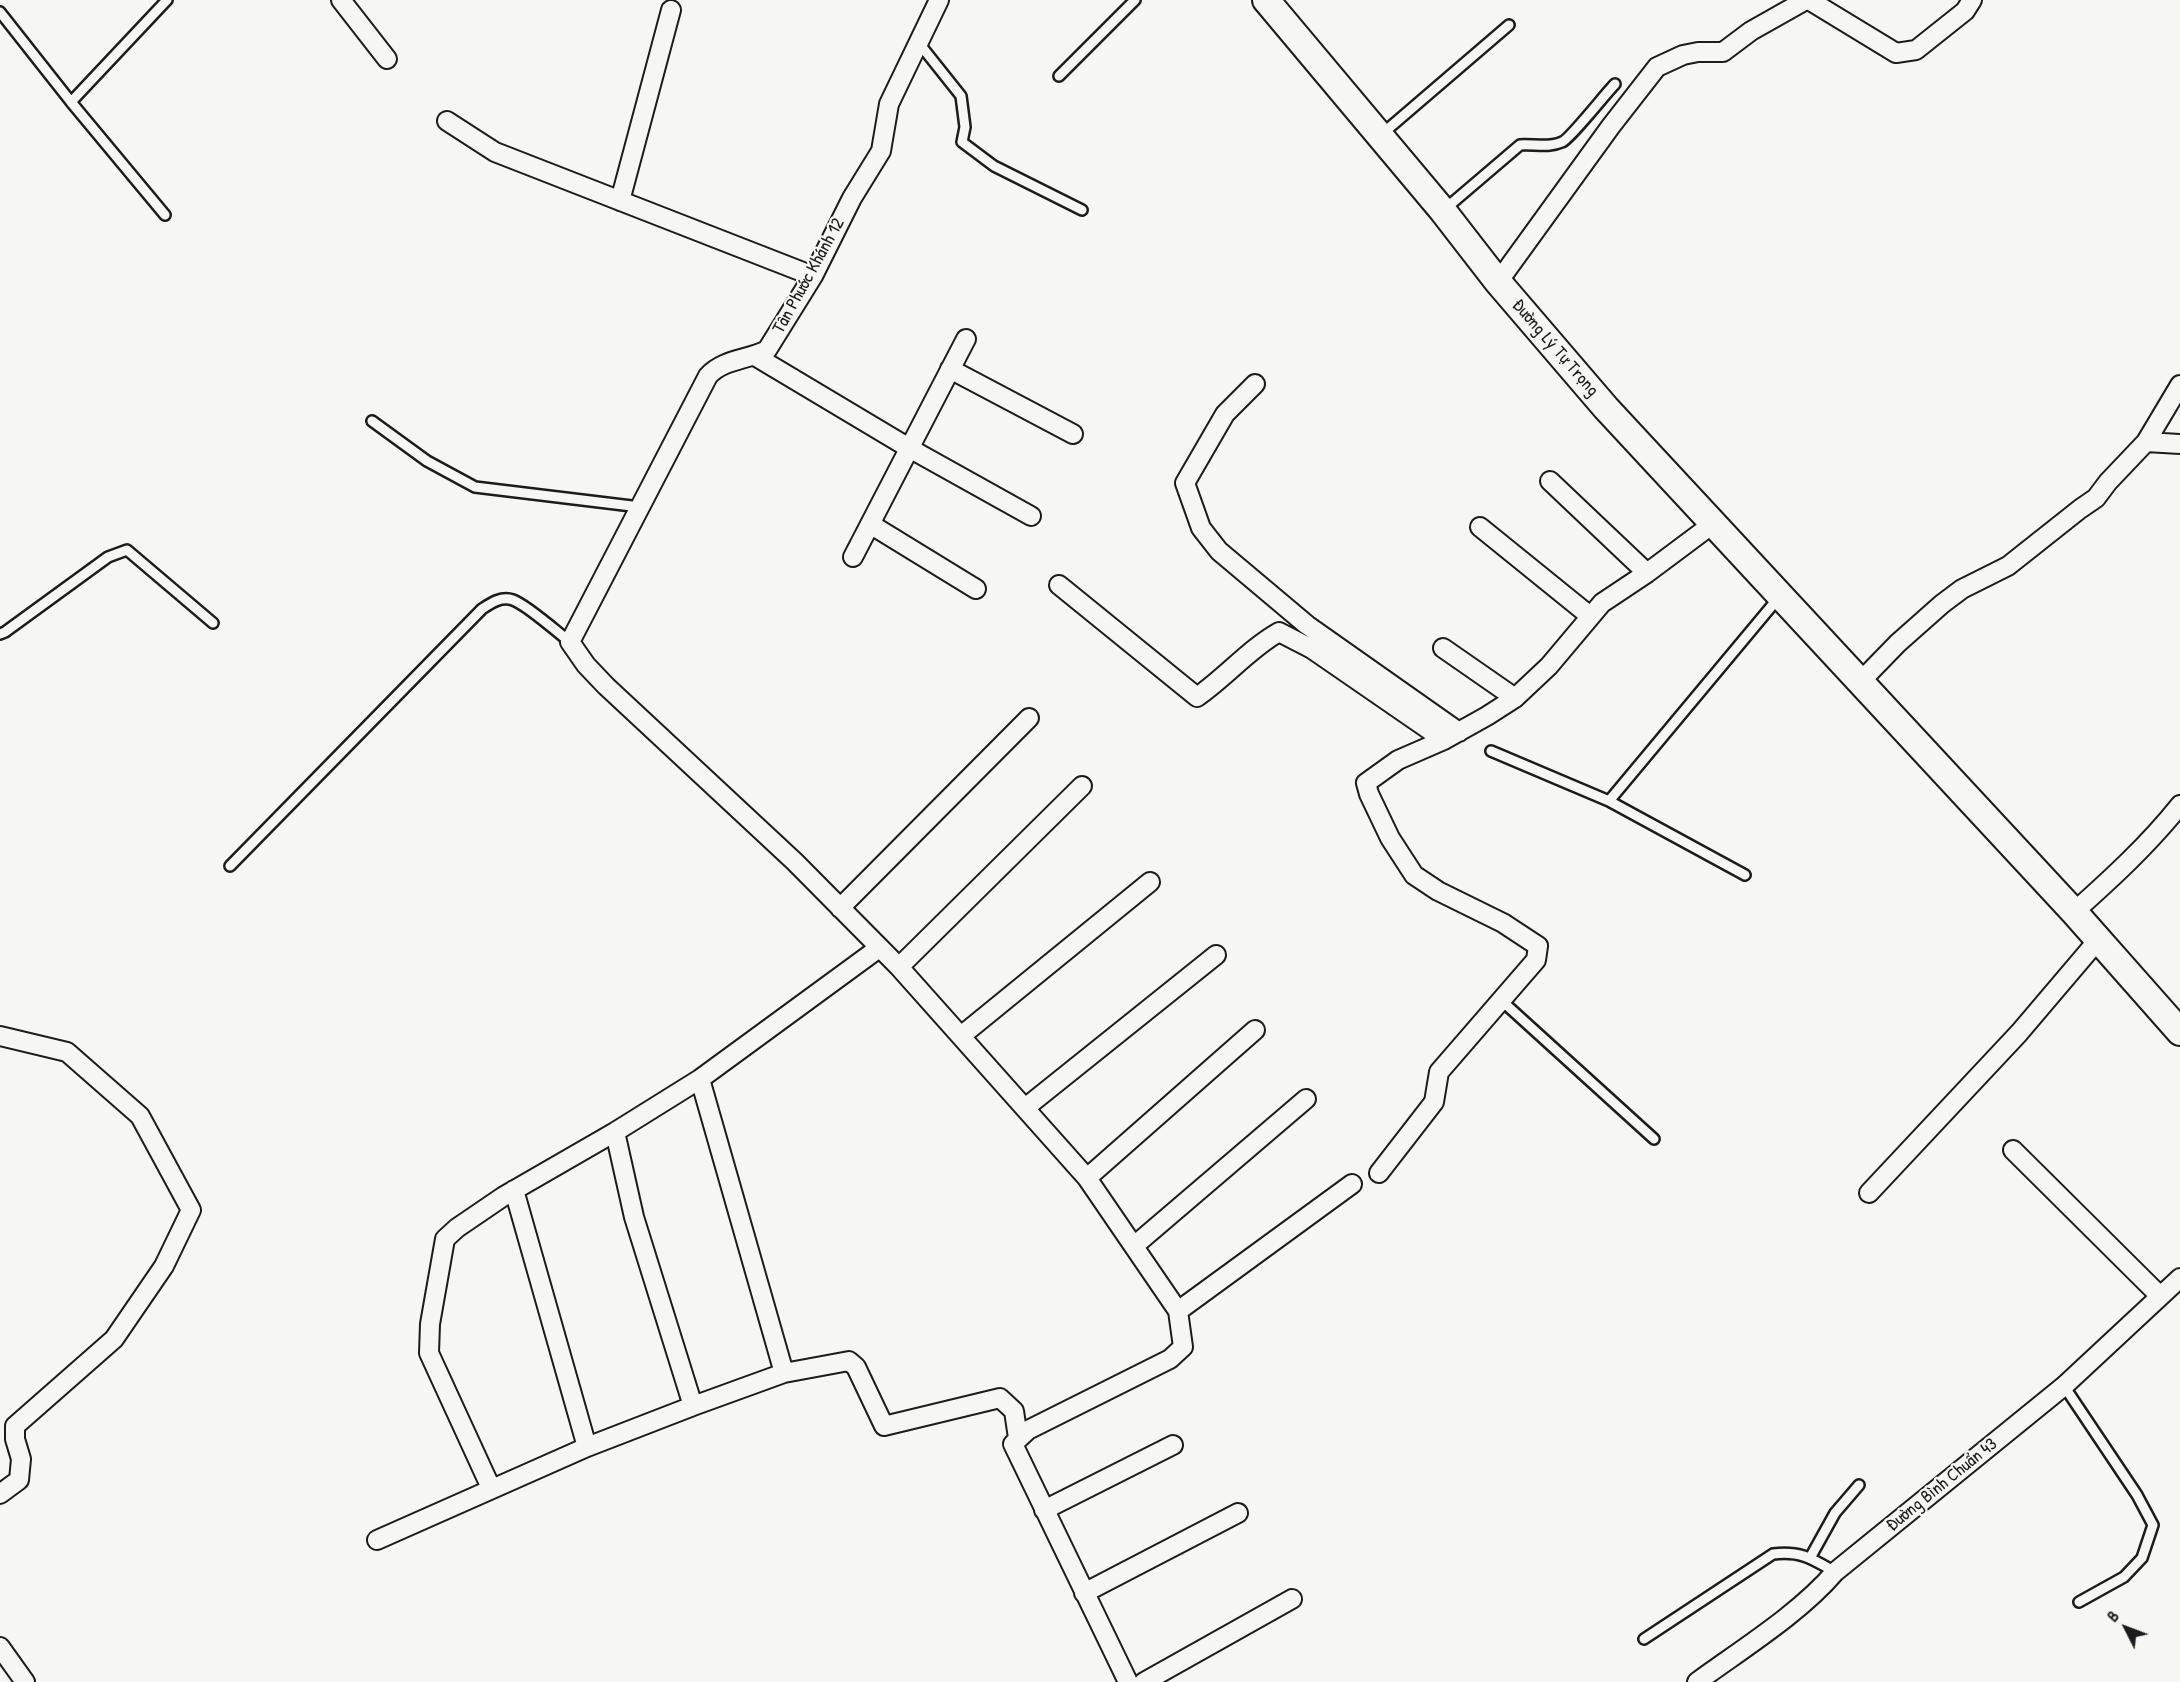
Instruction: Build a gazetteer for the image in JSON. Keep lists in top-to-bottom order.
{
  "streets": {
    "main road": ["Đường Lý Tự Trọng"],
    "street": ["Tân Phước Khánh 12", "Đường Bình Chuẩn 43"]
  },
  "north": "top left"
}
